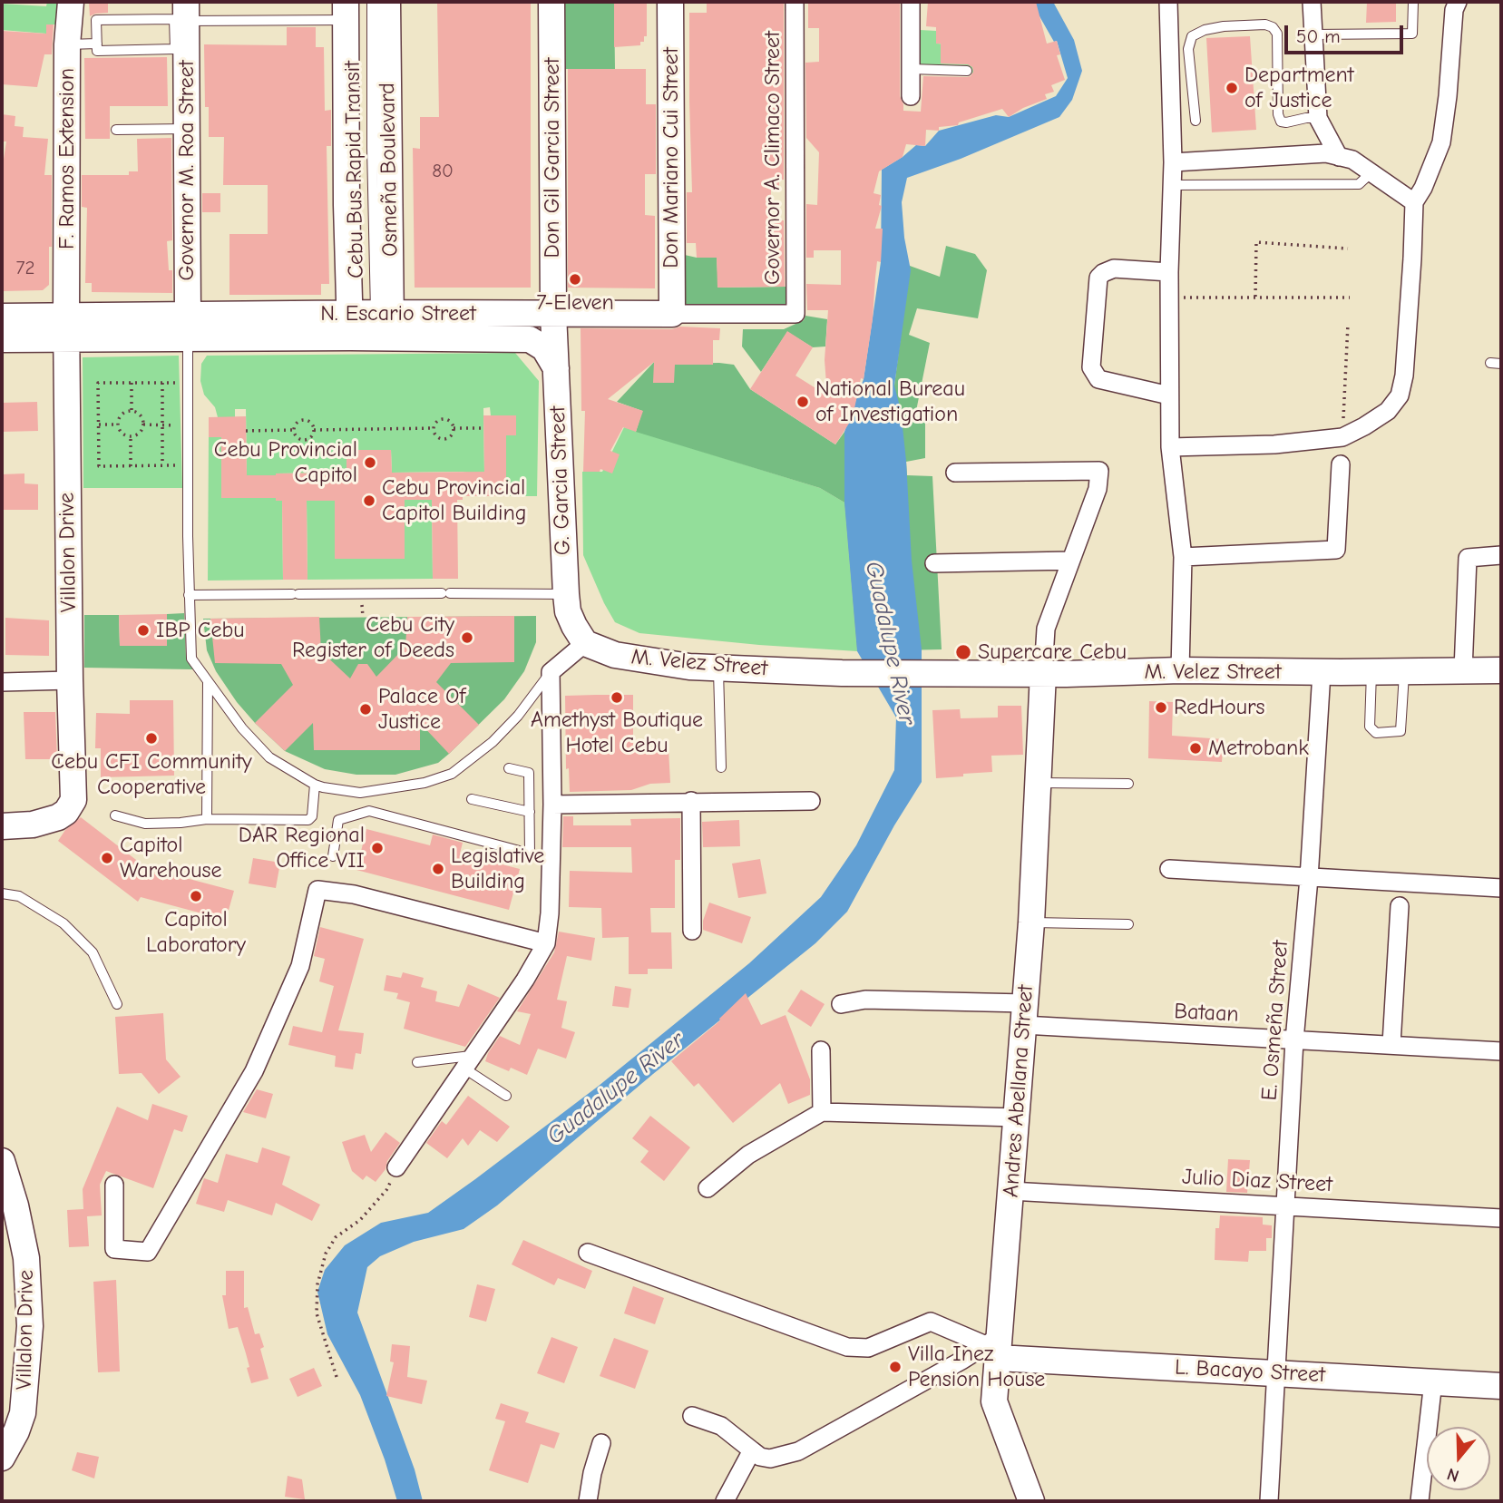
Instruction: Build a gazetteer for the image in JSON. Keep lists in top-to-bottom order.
{
  "streets": {
    "street": [
      "Don Gil Garcia Street",
      "Don Mariano Cui Street",
      "Governor A. Climaco Street",
      "F. Ramos Extension",
      "Osmeña Boulevard",
      "Governor M. Roa Street",
      "N. Escario Street",
      "G. Garcia Street",
      "Villalon Drive",
      "M. Velez Street",
      "Bataan",
      "E. Osmeña Street",
      "Andres Abellana Street",
      "Julio Diaz Street",
      "L. Bacayo Street"
    ],
    "lane": ["Cebu Bus Rapid Transit"]
  },
  "crossings": [
    ["Don Gil Garcia Street", "N. Escario Street"],
    ["Don Gil Garcia Street", "G. Garcia Street"],
    ["Don Mariano Cui Street", "N. Escario Street"],
    ["Governor A. Climaco Street", "N. Escario Street"],
    ["F. Ramos Extension", "N. Escario Street"],
    ["F. Ramos Extension", "Villalon Drive"],
    ["Cebu Bus Rapid Transit", "Osmeña Boulevard"],
    ["Cebu Bus Rapid Transit", "N. Escario Street"],
    ["Osmeña Boulevard", "N. Escario Street"],
    ["Governor M. Roa Street", "N. Escario Street"],
    ["N. Escario Street", "G. Garcia Street"],
    ["N. Escario Street", "Villalon Drive"],
    ["G. Garcia Street", "M. Velez Street"],
    ["M. Velez Street", "E. Osmeña Street"],
    ["M. Velez Street", "Andres Abellana Street"],
    ["Bataan", "E. Osmeña Street"],
    ["Bataan", "Andres Abellana Street"],
    ["E. Osmeña Street", "Julio Diaz Street"],
    ["E. Osmeña Street", "L. Bacayo Street"],
    ["Andres Abellana Street", "Julio Diaz Street"],
    ["Andres Abellana Street", "L. Bacayo Street"]
  ],
  "water": ["Guadalupe River"],
  "places": [
    "Department of Justice",
    "7-Eleven",
    "National Bureau of Investigation",
    "Cebu Provincial Capitol",
    "Cebu Provincial Capitol Building",
    "IBP Cebu",
    "Cebu City Register of Deeds",
    "Supercare Cebu",
    "Amethyst Boutique Hotel Cebu",
    "RedHours",
    "Palace Of Justice",
    "Cebu CFI Community Cooperative",
    "Metrobank",
    "DAR Regional Office VII",
    "Capitol Warehouse",
    "Legislative Building",
    "Capitol Laboratory",
    "Villa Inez Pension House"
  ],
  "house_numbers": ["80", "72"],
  "scale_bar": "50 m",
  "north": "bottom"
}
